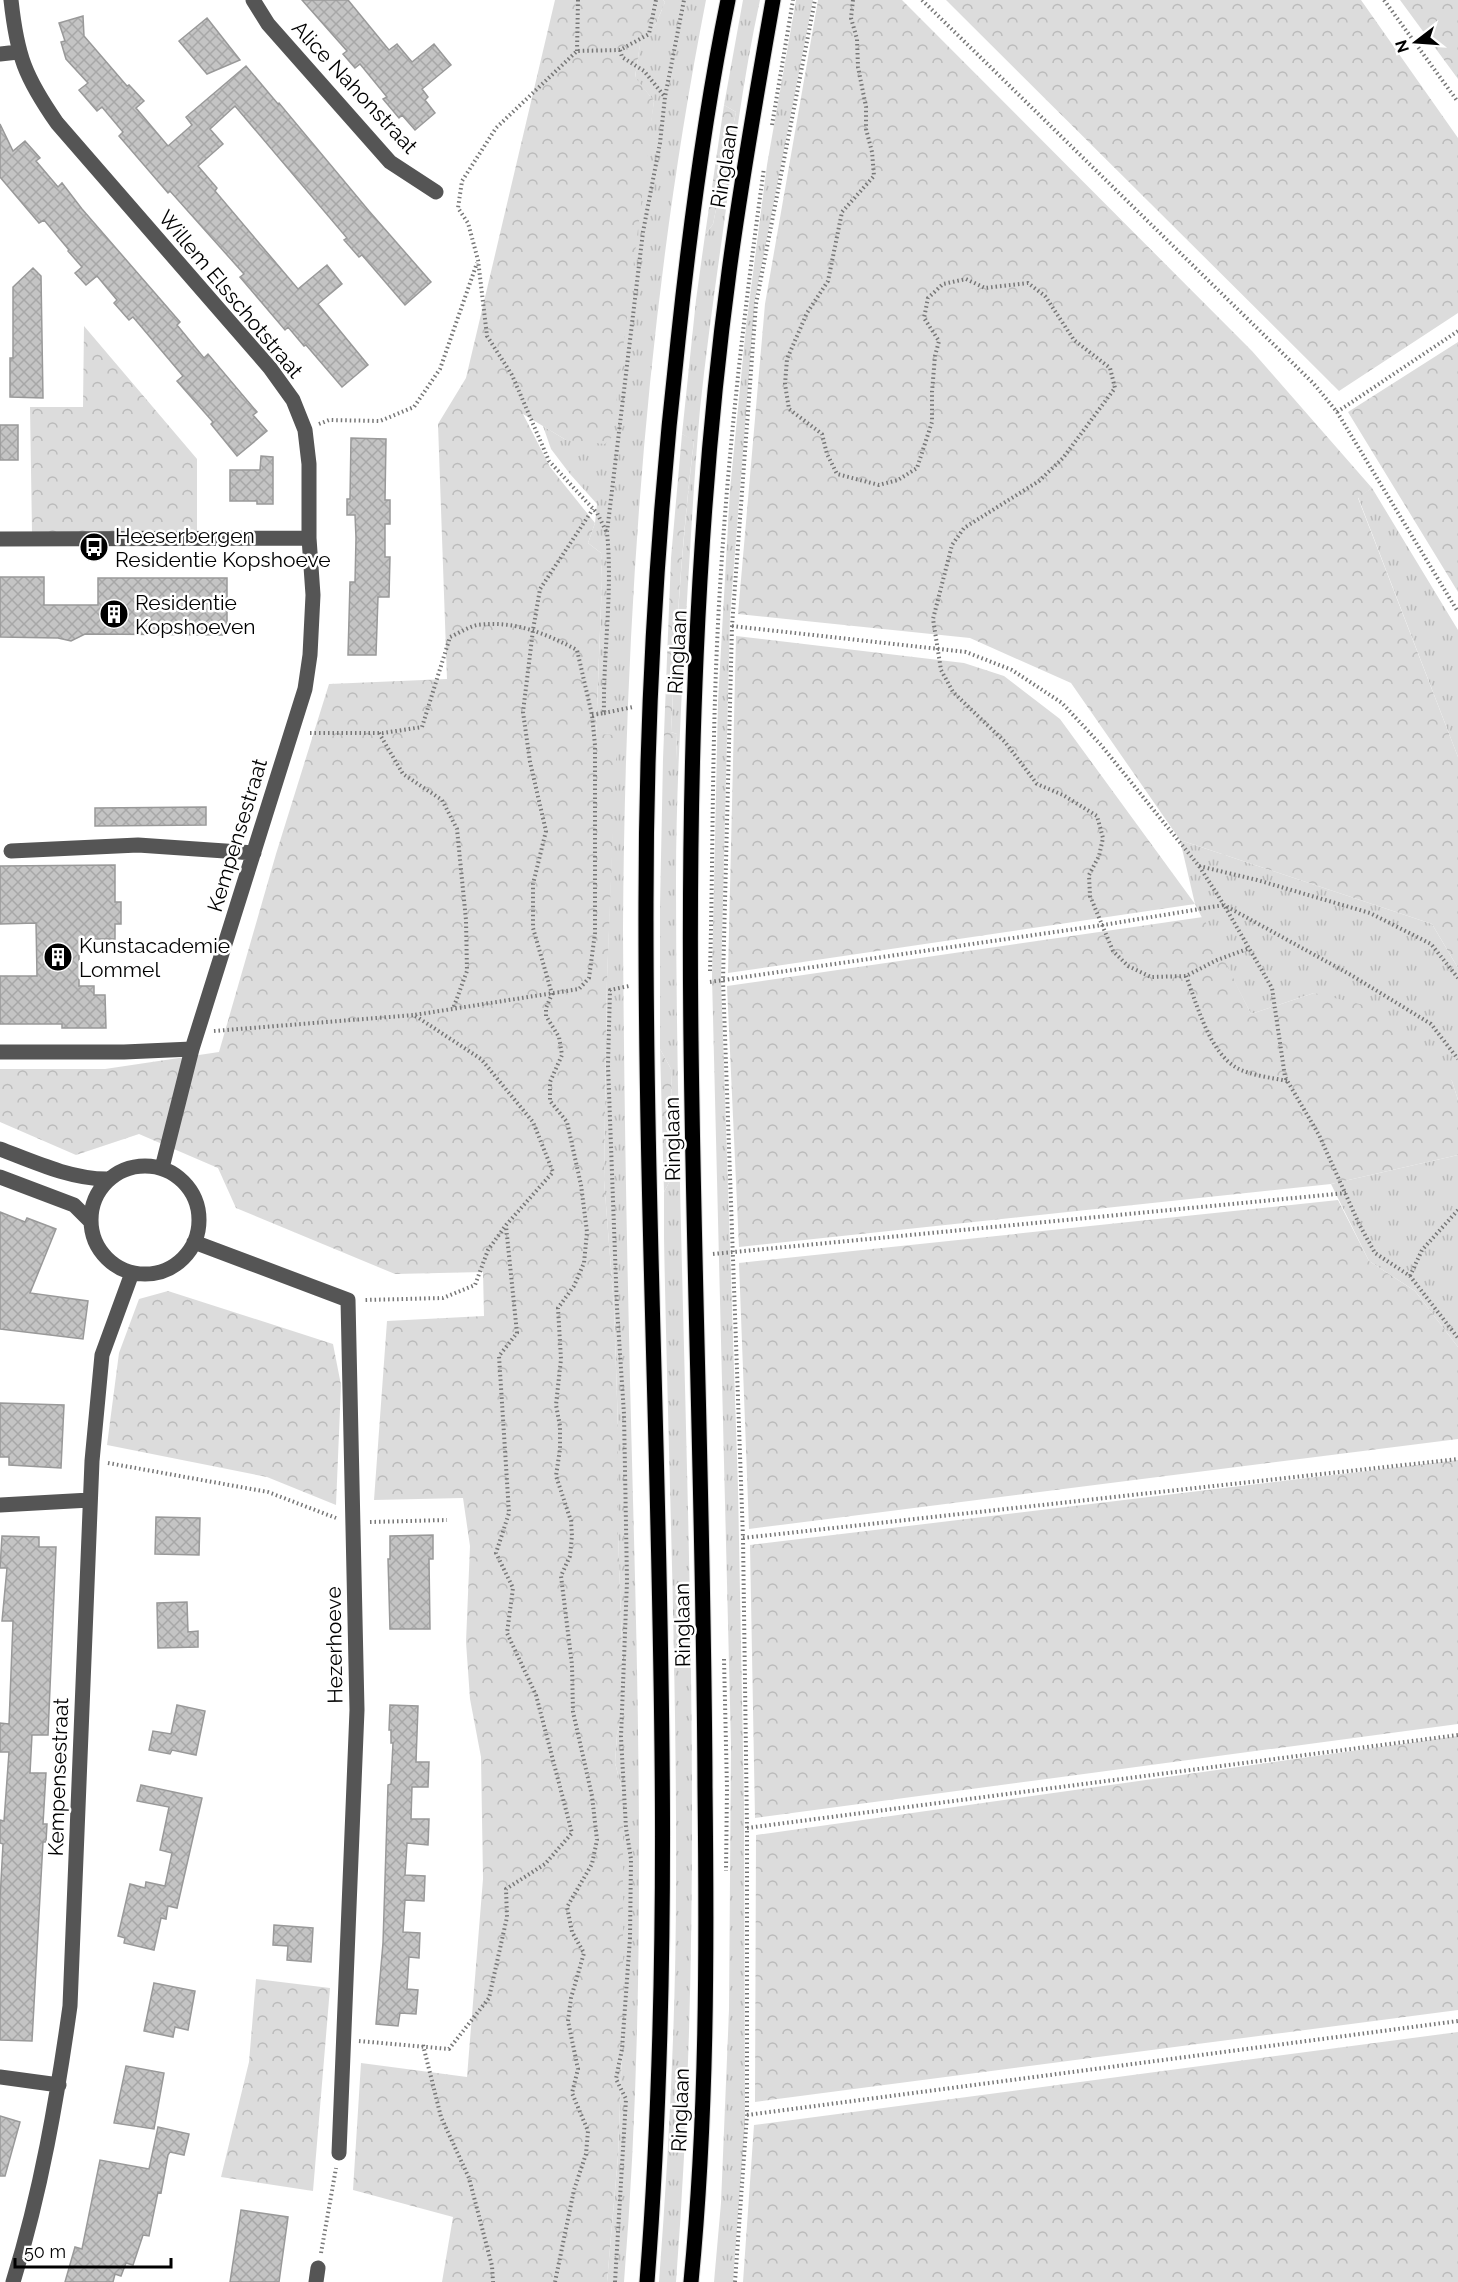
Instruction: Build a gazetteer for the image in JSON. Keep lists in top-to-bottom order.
{
  "streets": {
    "main road": ["Ringlaan"],
    "street": [
      "Alice Nahonstraat",
      "Willem Elsschotstraat",
      "Kempensestraat",
      "Hezerhoeve"
    ]
  },
  "crossings": [
    ["Willem Elsschotstraat", "Kempensestraat"]
  ],
  "places": {
    "bus stop": ["Heeserbergen Residentie Kopshoeve"],
    "building": ["Residentie Kopshoeven", "Kunstacademie Lommel"]
  },
  "scale_bar": "50 m",
  "north": "left"
}
